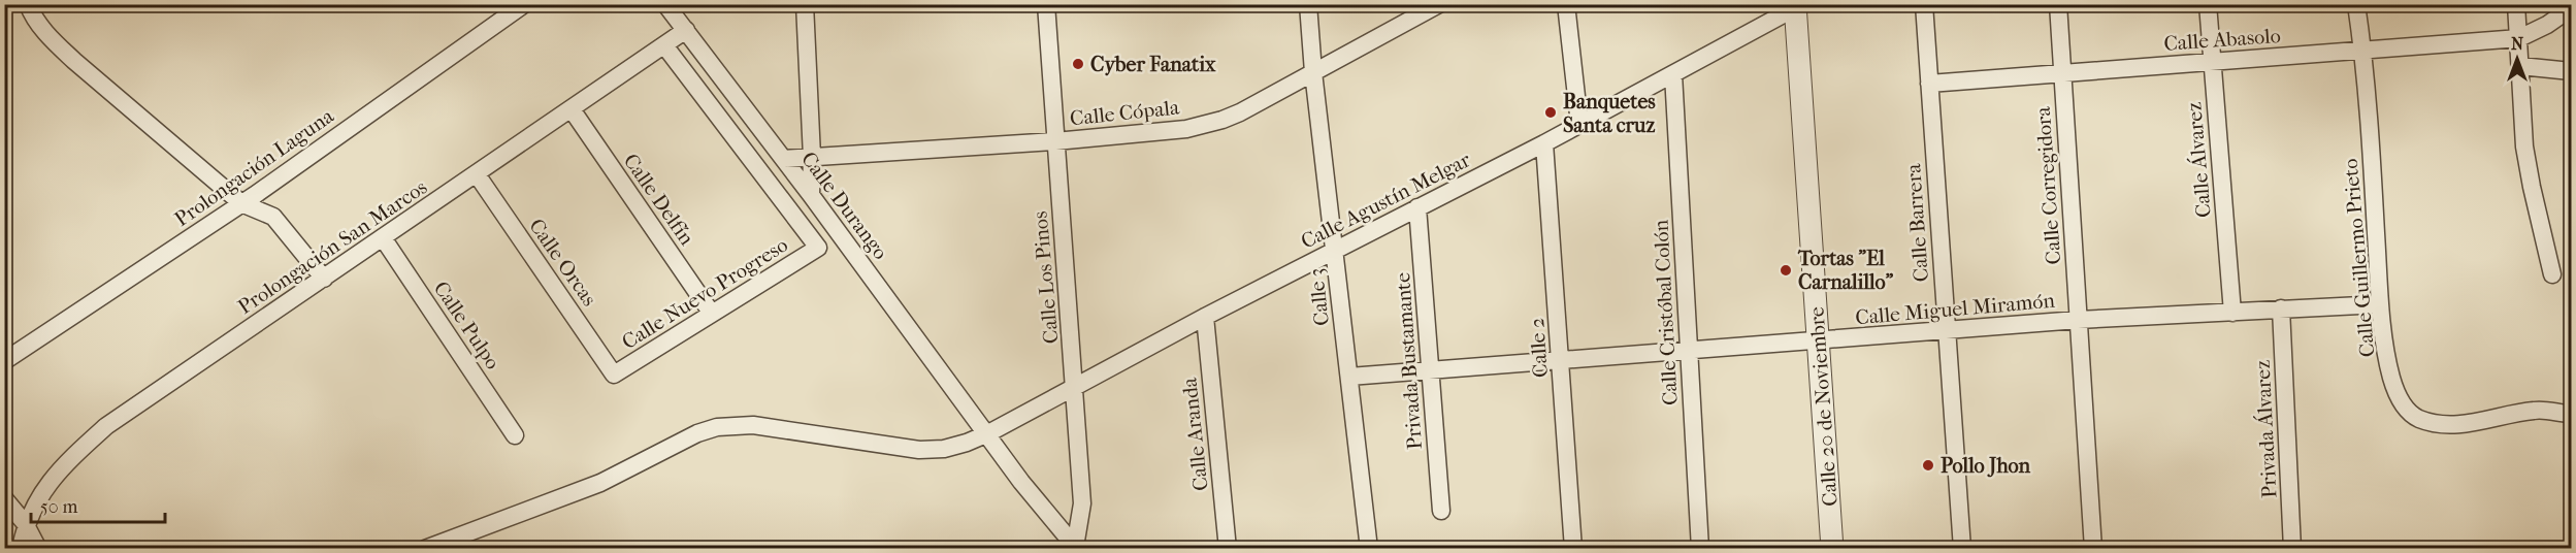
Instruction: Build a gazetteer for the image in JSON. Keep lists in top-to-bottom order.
{
  "streets": {
    "street": [
      "Calle Abasolo",
      "Calle Cópala",
      "Calle Álvarez",
      "Prolongación Laguna",
      "Calle Corregidora",
      "Calle Delfín",
      "Calle Agustín Melgar",
      "Calle Durango",
      "Calle Barrera",
      "Prolongación San Marcos",
      "Calle Guillermo Prieto",
      "Calle Orcas",
      "Calle Los Pinos",
      "Calle Nuevo Progreso",
      "Calle 3",
      "Calle Miguel Miramón",
      "Calle Cristóbal Colón",
      "Calle Pulpo",
      "Calle 2",
      "Privada Bustamante",
      "Calle 20 de Noviembre",
      "Privada Álvarez",
      "Calle Aranda"
    ]
  },
  "crossings": [
    ["Calle Abasolo", "Calle Álvarez"],
    ["Calle Abasolo", "Calle Corregidora"],
    ["Calle Abasolo", "Calle Barrera"],
    ["Calle Abasolo", "Calle Guillermo Prieto"],
    ["Calle Cópala", "Calle Durango"],
    ["Calle Cópala", "Calle Los Pinos"],
    ["Calle Cópala", "Calle 3"],
    ["Calle Álvarez", "Calle Miguel Miramón"],
    ["Calle Corregidora", "Calle Miguel Miramón"],
    ["Calle Delfín", "Prolongación San Marcos"],
    ["Calle Delfín", "Calle Nuevo Progreso"],
    ["Calle Agustín Melgar", "Calle Durango"],
    ["Calle Agustín Melgar", "Calle Los Pinos"],
    ["Calle Agustín Melgar", "Calle 3"],
    ["Calle Agustín Melgar", "Calle Cristóbal Colón"],
    ["Calle Agustín Melgar", "Calle 2"],
    ["Calle Agustín Melgar", "Privada Bustamante"],
    ["Calle Agustín Melgar", "Calle 20 de Noviembre"],
    ["Calle Agustín Melgar", "Calle Aranda"],
    ["Calle Durango", "Prolongación San Marcos"],
    ["Calle Durango", "Calle Los Pinos"],
    ["Calle Barrera", "Calle Miguel Miramón"],
    ["Prolongación San Marcos", "Calle Orcas"],
    ["Prolongación San Marcos", "Calle Nuevo Progreso"],
    ["Prolongación San Marcos", "Calle Pulpo"],
    ["Calle Guillermo Prieto", "Calle Miguel Miramón"],
    ["Calle Orcas", "Calle Nuevo Progreso"],
    ["Calle 3", "Calle Miguel Miramón"],
    ["Calle Miguel Miramón", "Calle Cristóbal Colón"],
    ["Calle Miguel Miramón", "Calle 2"],
    ["Calle Miguel Miramón", "Privada Bustamante"],
    ["Calle Miguel Miramón", "Calle 20 de Noviembre"],
    ["Calle Miguel Miramón", "Privada Álvarez"]
  ],
  "places": [
    "Cyber Fanatix",
    "Banquetes Santa cruz",
    "Tortas \"El Carnalillo\"",
    "Pollo Jhon"
  ],
  "scale_bar": "50 m",
  "north": "top"
}
